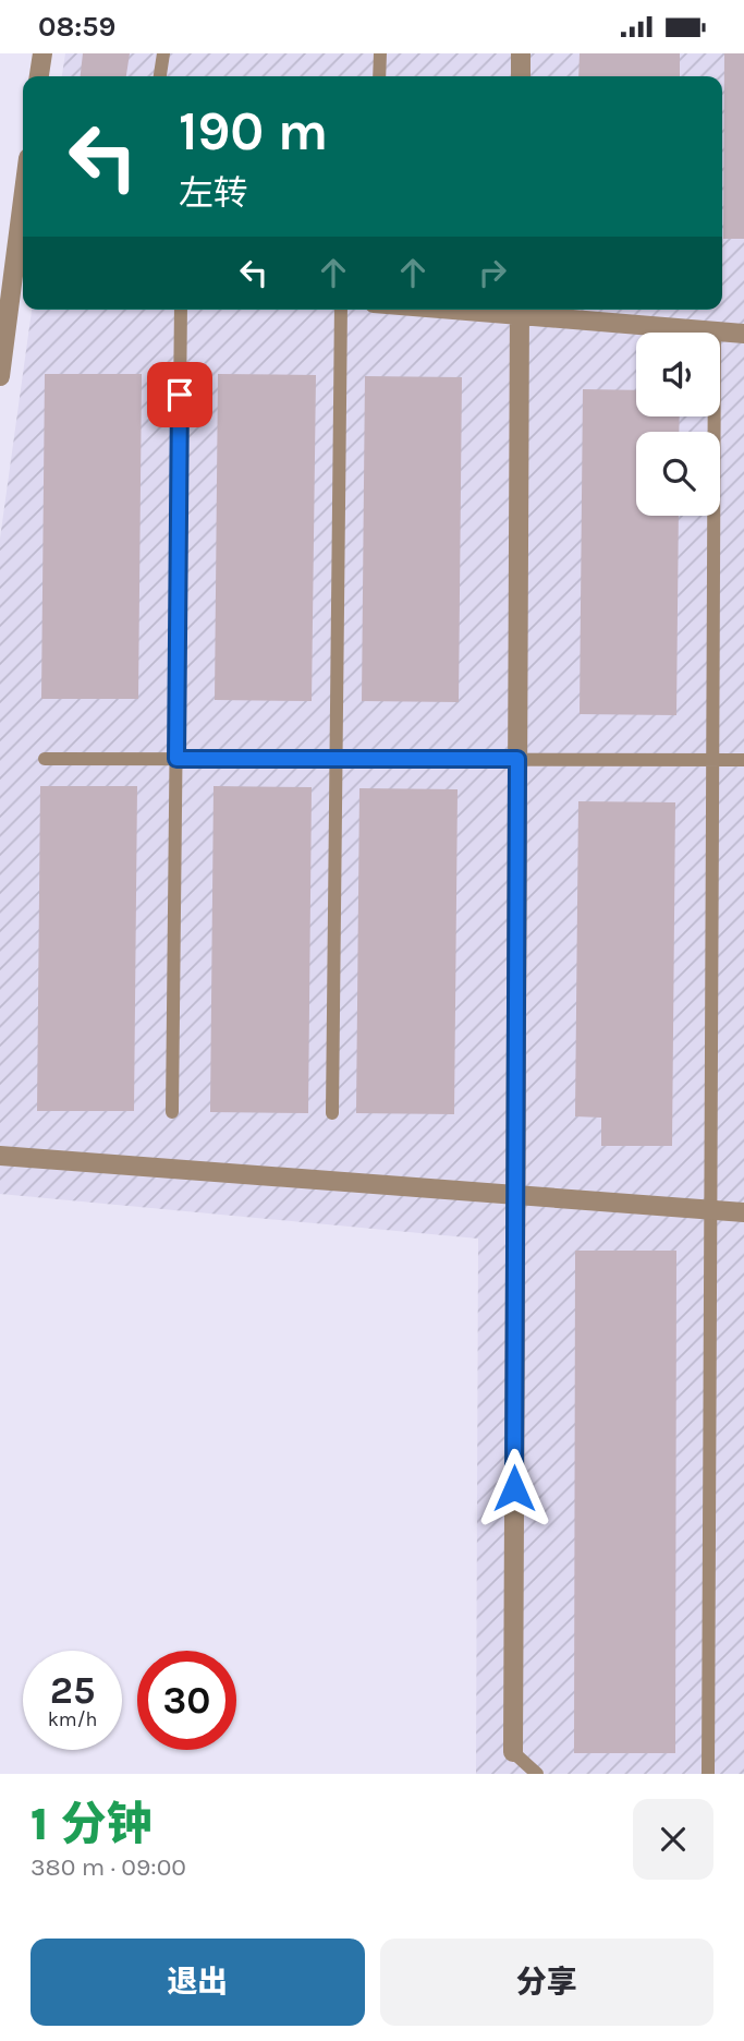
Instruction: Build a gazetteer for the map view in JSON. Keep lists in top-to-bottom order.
{
  "page": {
    "status": "08:59",
    "turn": ["190 m", "左转"],
    "speed": "25 km/h",
    "limit": "30",
    "heading": ["1 分钟", "380 m · 09:00"],
    "buttons": ["退出", "分享"]
  }
}
